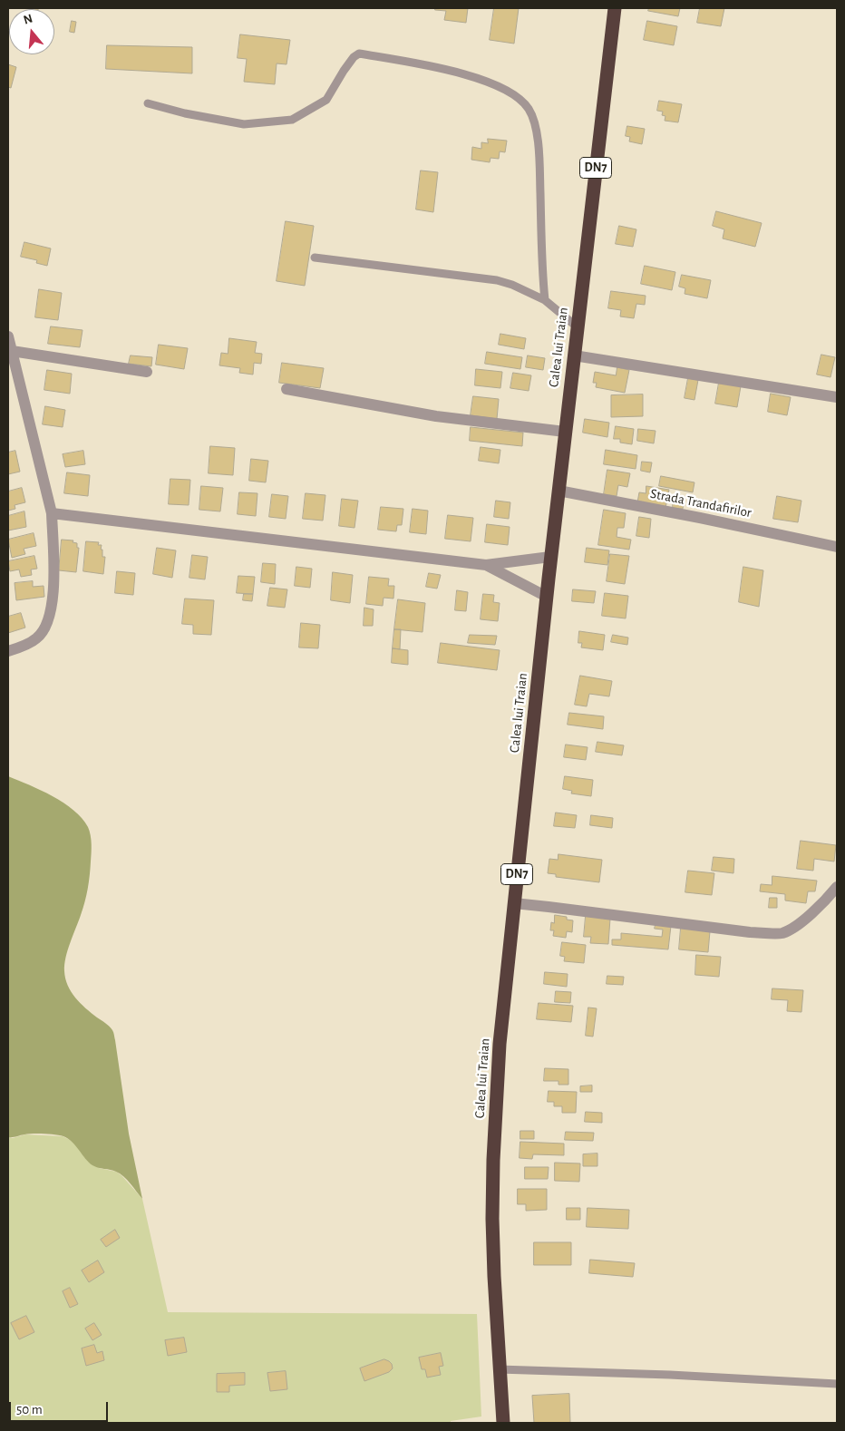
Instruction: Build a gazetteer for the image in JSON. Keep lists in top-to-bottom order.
{
  "streets": {
    "highway": ["DN7", "Calea lui Traian"],
    "street": ["Strada Trandafirilor"]
  },
  "crossings": [
    ["Calea lui Traian", "Strada Trandafirilor"]
  ],
  "scale_bar": "50 m",
  "north": "top"
}
